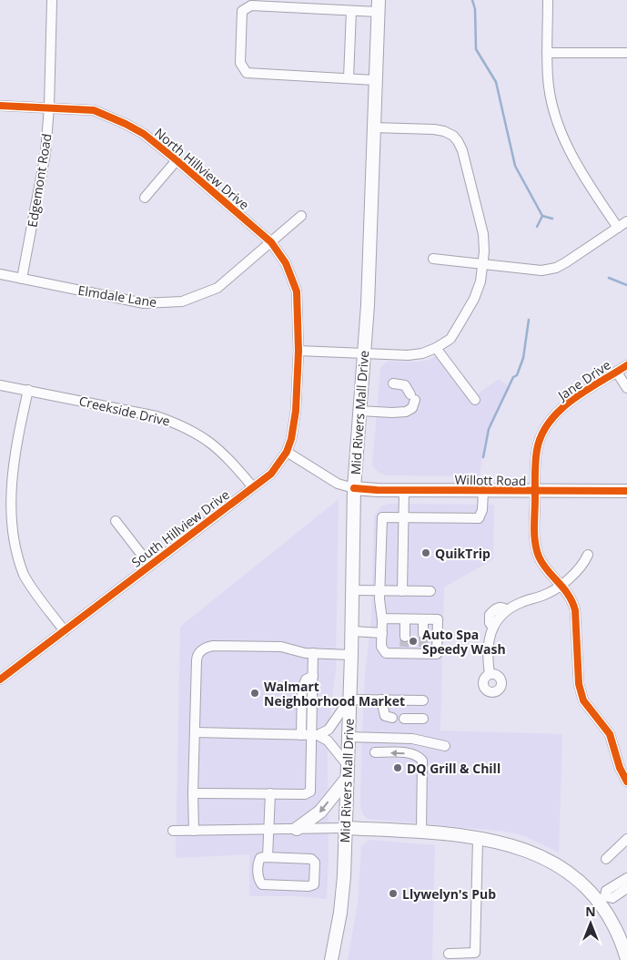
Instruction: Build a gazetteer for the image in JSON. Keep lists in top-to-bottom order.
{
  "streets": {
    "main road": ["Mid Rivers Mall Drive", "Willott Road"],
    "street": [
      "North Hillview Drive",
      "Edgemont Road",
      "Elmdale Lane",
      "Jane Drive",
      "Creekside Drive",
      "South Hillview Drive"
    ]
  },
  "crossings": [
    ["North Hillview Drive", "Edgemont Road"],
    ["North Hillview Drive", "Elmdale Lane"],
    ["North Hillview Drive", "South Hillview Drive"],
    ["Edgemont Road", "Elmdale Lane"],
    ["Jane Drive", "Willott Road"],
    ["Creekside Drive", "South Hillview Drive"],
    ["Mid Rivers Mall Drive", "Willott Road"],
    ["Willott Road", "South Hillview Drive"]
  ],
  "places": [
    "QuikTrip",
    "Auto Spa Speedy Wash",
    "Walmart Neighborhood Market",
    "DQ Grill & Chill",
    "Llywelyn's Pub"
  ],
  "north": "top"
}
